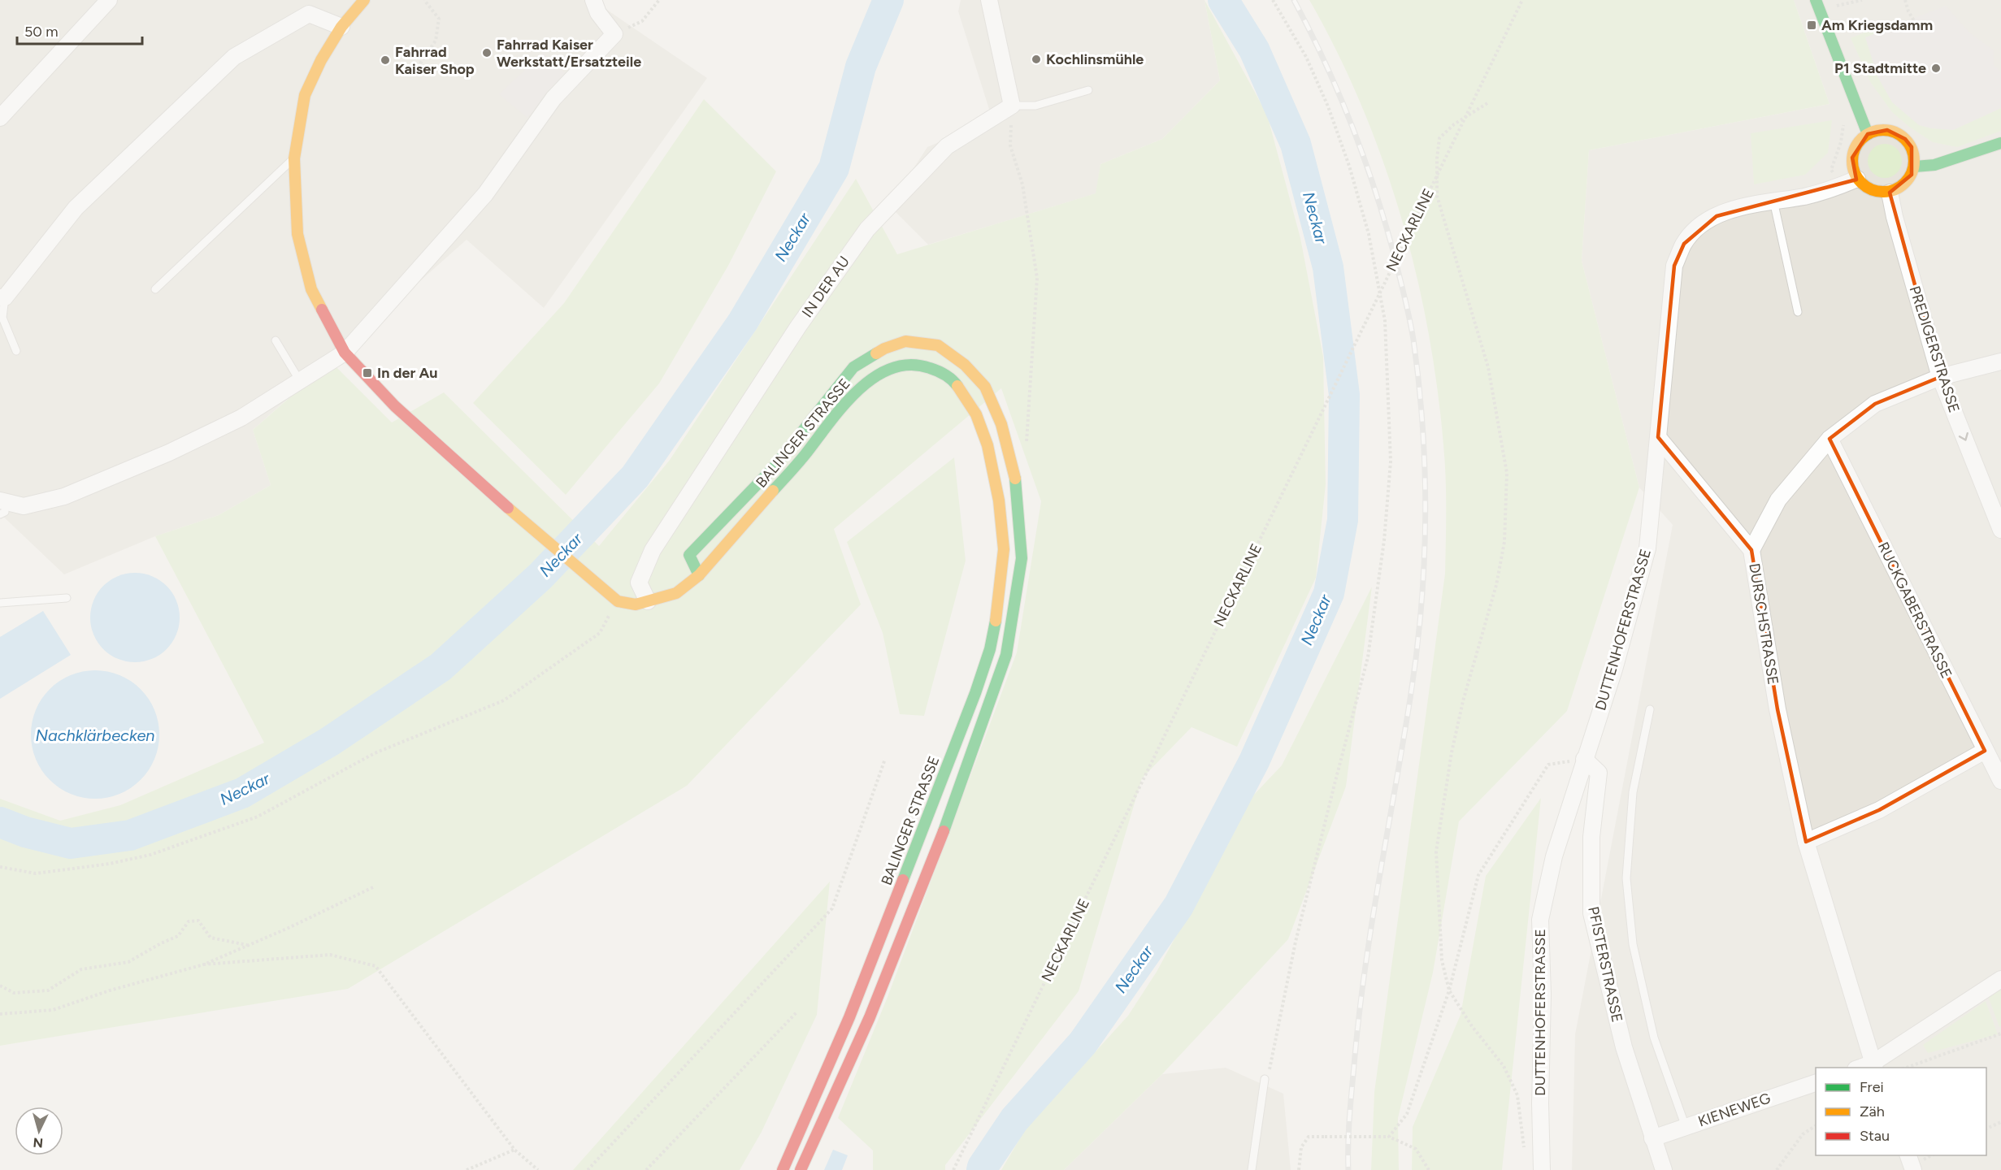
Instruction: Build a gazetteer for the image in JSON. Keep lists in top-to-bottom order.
{
  "streets": {
    "main road": ["BALINGER STRASSE"],
    "street": [
      "IN DER AU",
      "PREDIGERSTRASSE",
      "RUCKGABERSTRASSE",
      "DURSCHSTRASSE",
      "DUTTENHOFERSTRASSE",
      "PFISTERSTRASSE",
      "KIENEWEG"
    ],
    "path": ["NECKARLINE"]
  },
  "crossings": [
    ["IN DER AU", "BALINGER STRASSE"],
    ["PREDIGERSTRASSE", "DUTTENHOFERSTRASSE"],
    ["DURSCHSTRASSE", "DUTTENHOFERSTRASSE"],
    ["DUTTENHOFERSTRASSE", "PFISTERSTRASSE"],
    ["PFISTERSTRASSE", "KIENEWEG"]
  ],
  "one_way": ["PREDIGERSTRASSE"],
  "water": ["Neckar", "Nachklärbecken"],
  "places": {
    "transit": ["Am Kriegsdamm", "In der Au"],
    "other": [
      "Fahrrad Kaiser Werkstatt/Ersatzteile",
      "Kochlinsmühle",
      "Fahrrad Kaiser Shop",
      "P1 Stadtmitte"
    ]
  },
  "legend": ["Frei", "Zäh", "Stau"],
  "scale_bar": "50 m",
  "north": "bottom"
}
